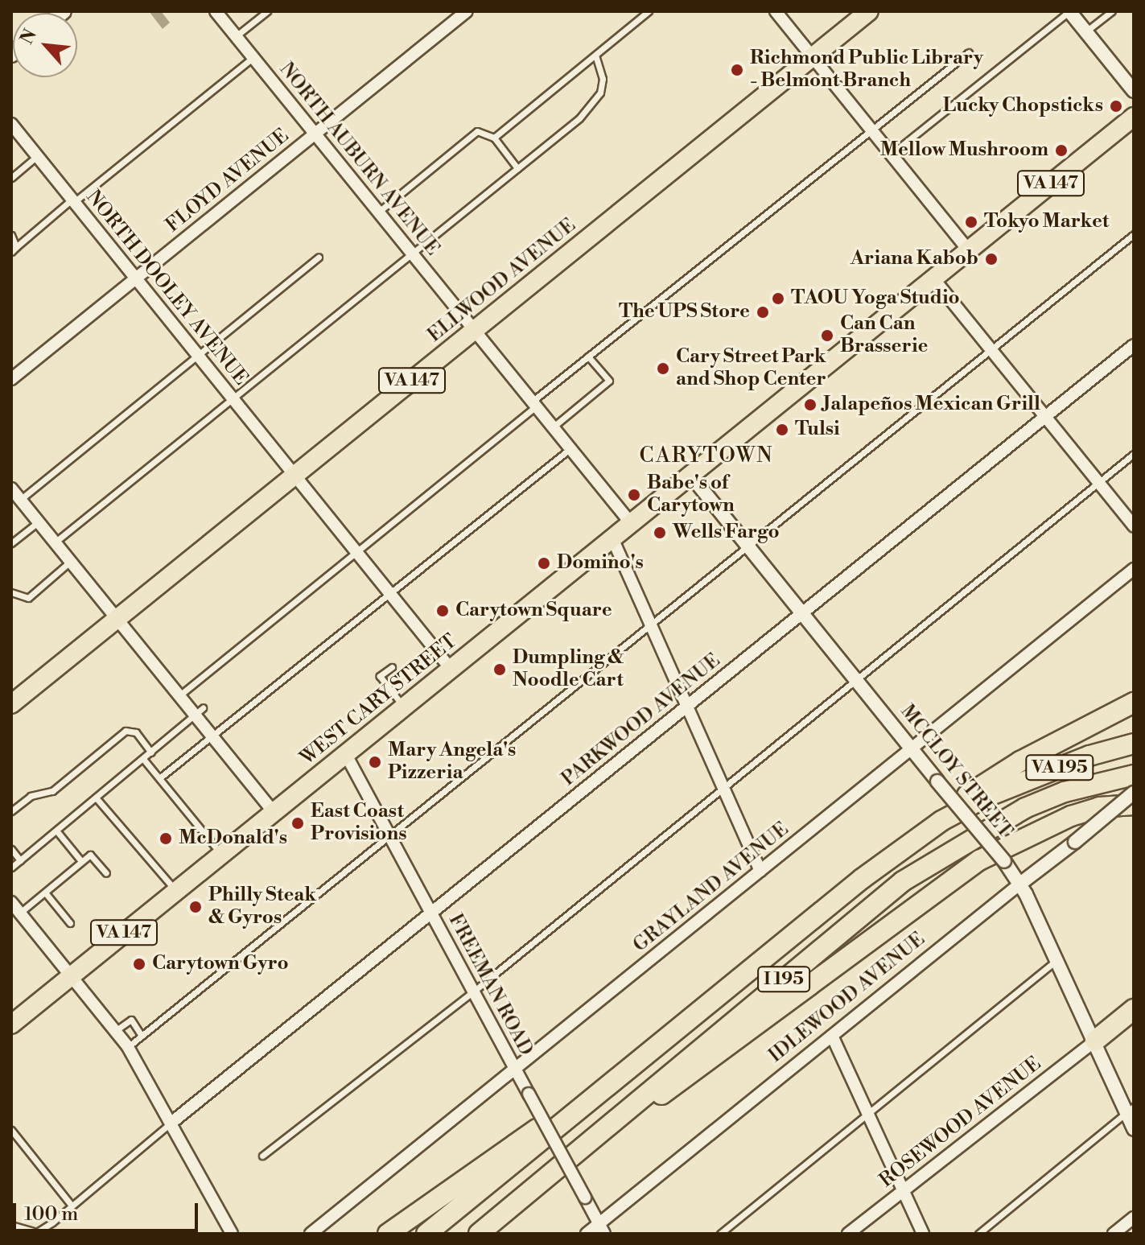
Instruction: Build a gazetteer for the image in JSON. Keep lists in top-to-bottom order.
{
  "streets": {
    "highway": ["VA 195", "I 195"],
    "main road": ["VA 147", "ELLWOOD AVENUE", "WEST CARY STREET"],
    "street": [
      "NORTH AUBURN AVENUE",
      "FLOYD AVENUE",
      "NORTH DOOLEY AVENUE",
      "PARKWOOD AVENUE",
      "MCCLOY STREET",
      "GRAYLAND AVENUE",
      "FREEMAN ROAD",
      "IDLEWOOD AVENUE",
      "ROSEWOOD AVENUE"
    ]
  },
  "crossings": [
    ["NORTH AUBURN AVENUE", "FLOYD AVENUE"],
    ["NORTH AUBURN AVENUE", "ELLWOOD AVENUE"],
    ["NORTH AUBURN AVENUE", "WEST CARY STREET"],
    ["FLOYD AVENUE", "NORTH DOOLEY AVENUE"],
    ["ELLWOOD AVENUE", "NORTH DOOLEY AVENUE"],
    ["NORTH DOOLEY AVENUE", "WEST CARY STREET"],
    ["WEST CARY STREET", "MCCLOY STREET"],
    ["WEST CARY STREET", "FREEMAN ROAD"],
    ["PARKWOOD AVENUE", "MCCLOY STREET"],
    ["PARKWOOD AVENUE", "FREEMAN ROAD"],
    ["VA 195", "I 195"],
    ["MCCLOY STREET", "GRAYLAND AVENUE"],
    ["MCCLOY STREET", "IDLEWOOD AVENUE"],
    ["MCCLOY STREET", "ROSEWOOD AVENUE"],
    ["GRAYLAND AVENUE", "FREEMAN ROAD"],
    ["FREEMAN ROAD", "IDLEWOOD AVENUE"]
  ],
  "districts": ["CARYTOWN"],
  "places": [
    "Richmond Public Library - Belmont Branch",
    "Lucky Chopsticks",
    "Mellow Mushroom",
    "Tokyo Market",
    "Ariana Kabob",
    "TAOU Yoga Studio",
    "The UPS Store",
    "Can Can Brasserie",
    "Cary Street Park and Shop Center",
    "Jalapeños Mexican Grill",
    "Tulsi",
    "Babe's of Carytown",
    "Wells Fargo",
    "Domino's",
    "Carytown Square",
    "Dumpling & Noodle Cart",
    "Mary Angela's Pizzeria",
    "East Coast Provisions",
    "McDonald's",
    "Philly Steak & Gyros",
    "Carytown Gyro"
  ],
  "scale_bar": "100 m",
  "north": "top left"
}
